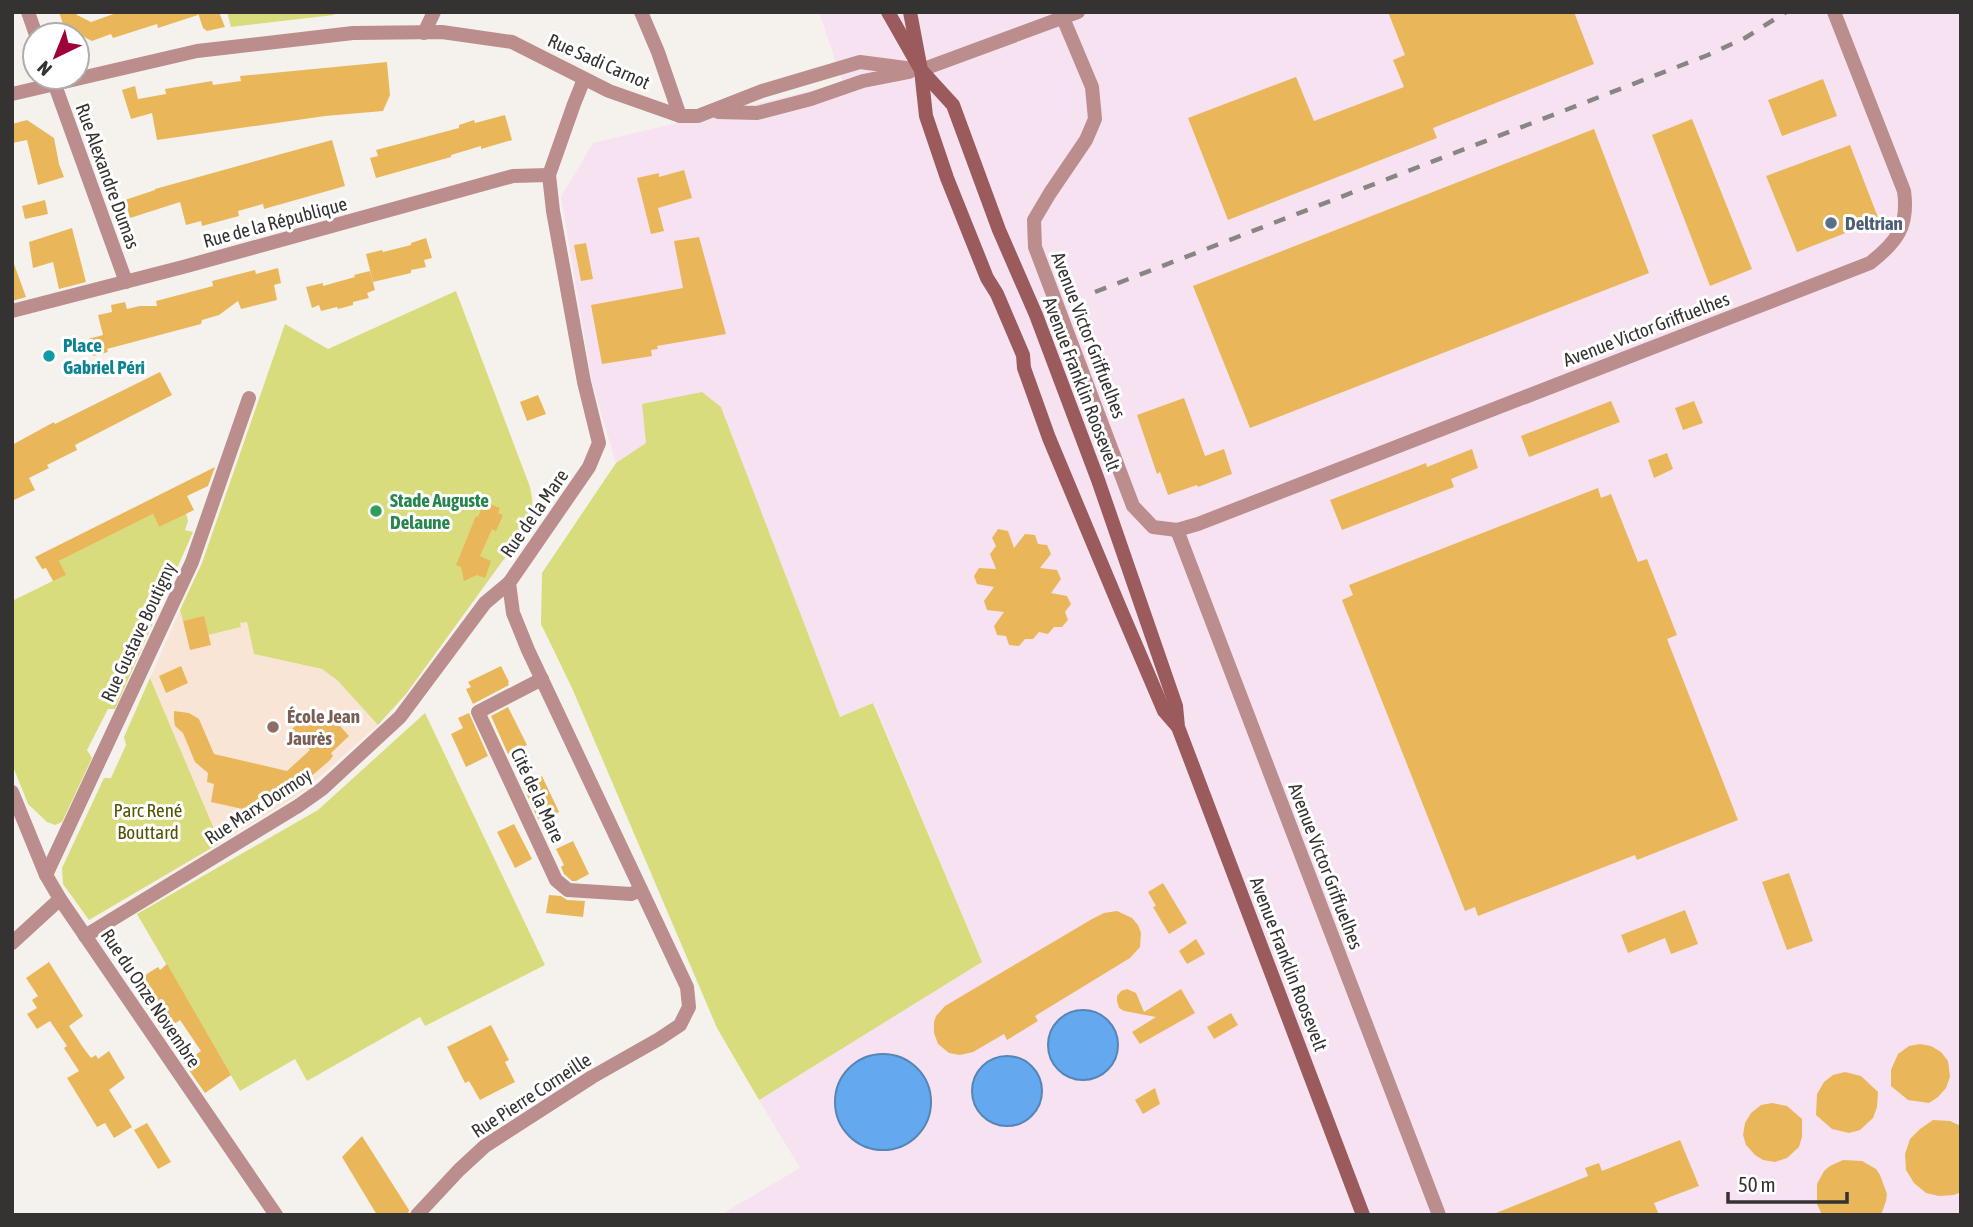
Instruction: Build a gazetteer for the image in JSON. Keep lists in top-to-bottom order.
{
  "streets": {
    "main road": ["Avenue Franklin Roosevelt"],
    "street": [
      "Rue Sadi Carnot",
      "Rue Alexandre Dumas",
      "Rue de la République",
      "Avenue Victor Griffuelhes",
      "Rue de la Mare",
      "Rue Gustave Boutigny",
      "Cité de la Mare",
      "Rue Marx Dormoy",
      "Rue du Onze Novembre",
      "Rue Pierre Corneille"
    ]
  },
  "crossings": [
    ["Rue Sadi Carnot", "Avenue Franklin Roosevelt"],
    ["Rue Sadi Carnot", "Rue de la Mare"],
    ["Rue Alexandre Dumas", "Rue de la République"],
    ["Rue de la République", "Rue de la Mare"],
    ["Rue de la Mare", "Cité de la Mare"],
    ["Rue de la Mare", "Rue Marx Dormoy"],
    ["Rue de la Mare", "Rue Pierre Corneille"],
    ["Rue Gustave Boutigny", "Rue du Onze Novembre"],
    ["Rue Marx Dormoy", "Rue du Onze Novembre"]
  ],
  "parks": ["Parc René Bouttard"],
  "places": [
    "Deltrian",
    "Place Gabriel Péri",
    "Stade Auguste Delaune",
    "École Jean Jaurès"
  ],
  "scale_bar": "50 m",
  "north": "bottom left"
}
